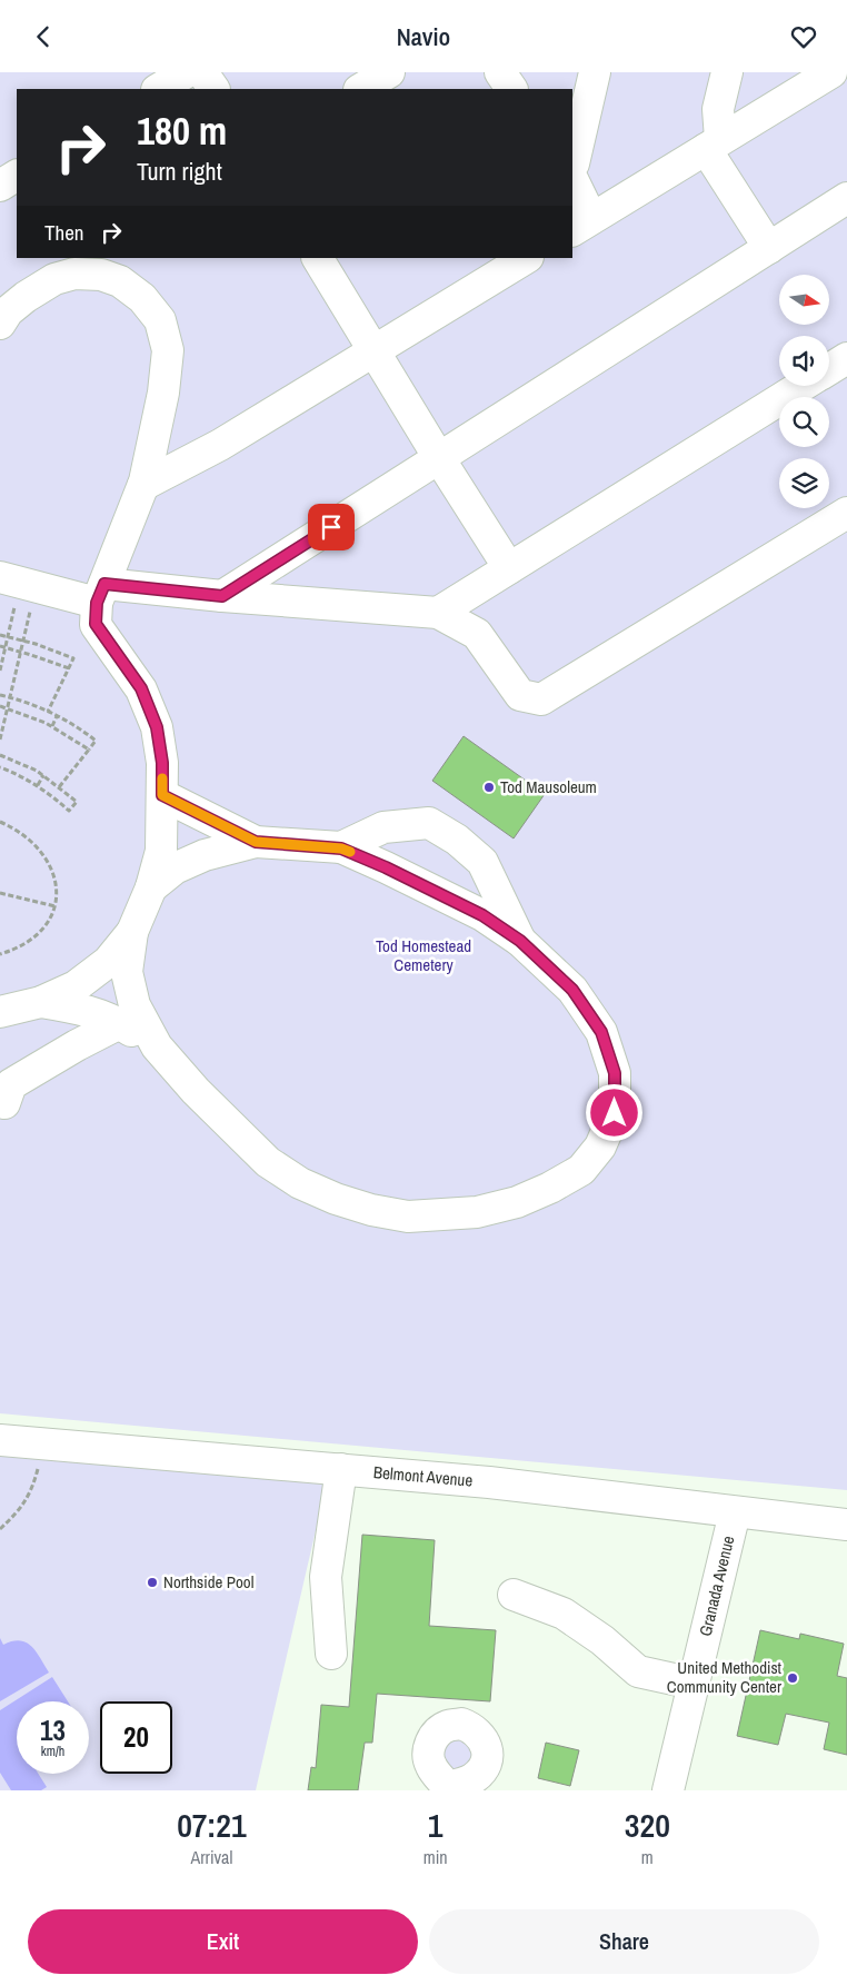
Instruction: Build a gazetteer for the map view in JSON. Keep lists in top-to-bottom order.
{
  "streets": {
    "main road": ["Belmont Avenue", "Granada Avenue"]
  },
  "crossings": [
    ["Belmont Avenue", "Granada Avenue"]
  ],
  "parks": ["Tod Homestead Cemetery"],
  "places": ["Tod Mausoleum", "Northside Pool", "United Methodist Community Center"],
  "north": "right",
  "page": {
    "header": "Navio",
    "turn": ["180 m", "Turn right"],
    "then": "Then",
    "speed": "13 km/h",
    "limit": "20",
    "eta": [
      "07:21",
      "Arrival",
      "1",
      "min",
      "320",
      "m"
    ],
    "buttons": ["Exit", "Share"]
  }
}
